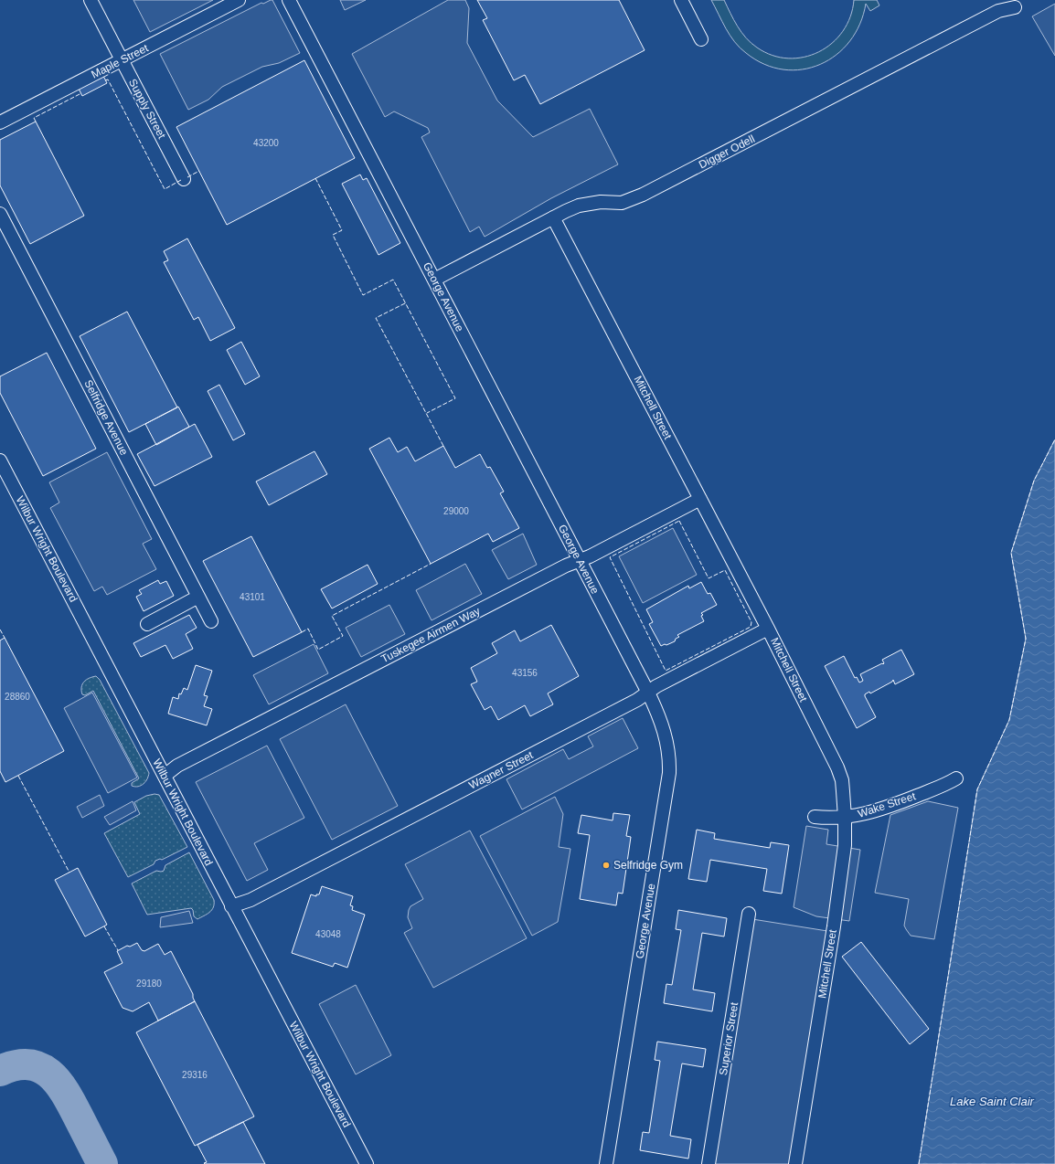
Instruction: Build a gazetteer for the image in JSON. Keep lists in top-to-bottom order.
{
  "streets": {
    "street": [
      "Maple Street",
      "Supply Street",
      "Digger Odell",
      "George Avenue",
      "Mitchell Street",
      "Selfridge Avenue",
      "Wilbur Wright Boulevard",
      "Tuskegee Airmen Way",
      "Wagner Street",
      "Wake Street",
      "Superior Street"
    ]
  },
  "crossings": [
    ["Maple Street", "Supply Street"],
    ["Digger Odell", "George Avenue"],
    ["Digger Odell", "Mitchell Street"],
    ["George Avenue", "Tuskegee Airmen Way"],
    ["George Avenue", "Wagner Street"],
    ["Mitchell Street", "Tuskegee Airmen Way"],
    ["Mitchell Street", "Wagner Street"],
    ["Mitchell Street", "Wake Street"],
    ["Wilbur Wright Boulevard", "Tuskegee Airmen Way"],
    ["Wilbur Wright Boulevard", "Wagner Street"]
  ],
  "water": ["Lake Saint Clair"],
  "places": ["Selfridge Gym"],
  "house_numbers": [
    "43200",
    "29000",
    "43101",
    "43156",
    "28860",
    "43048",
    "29180",
    "29316"
  ]
}
